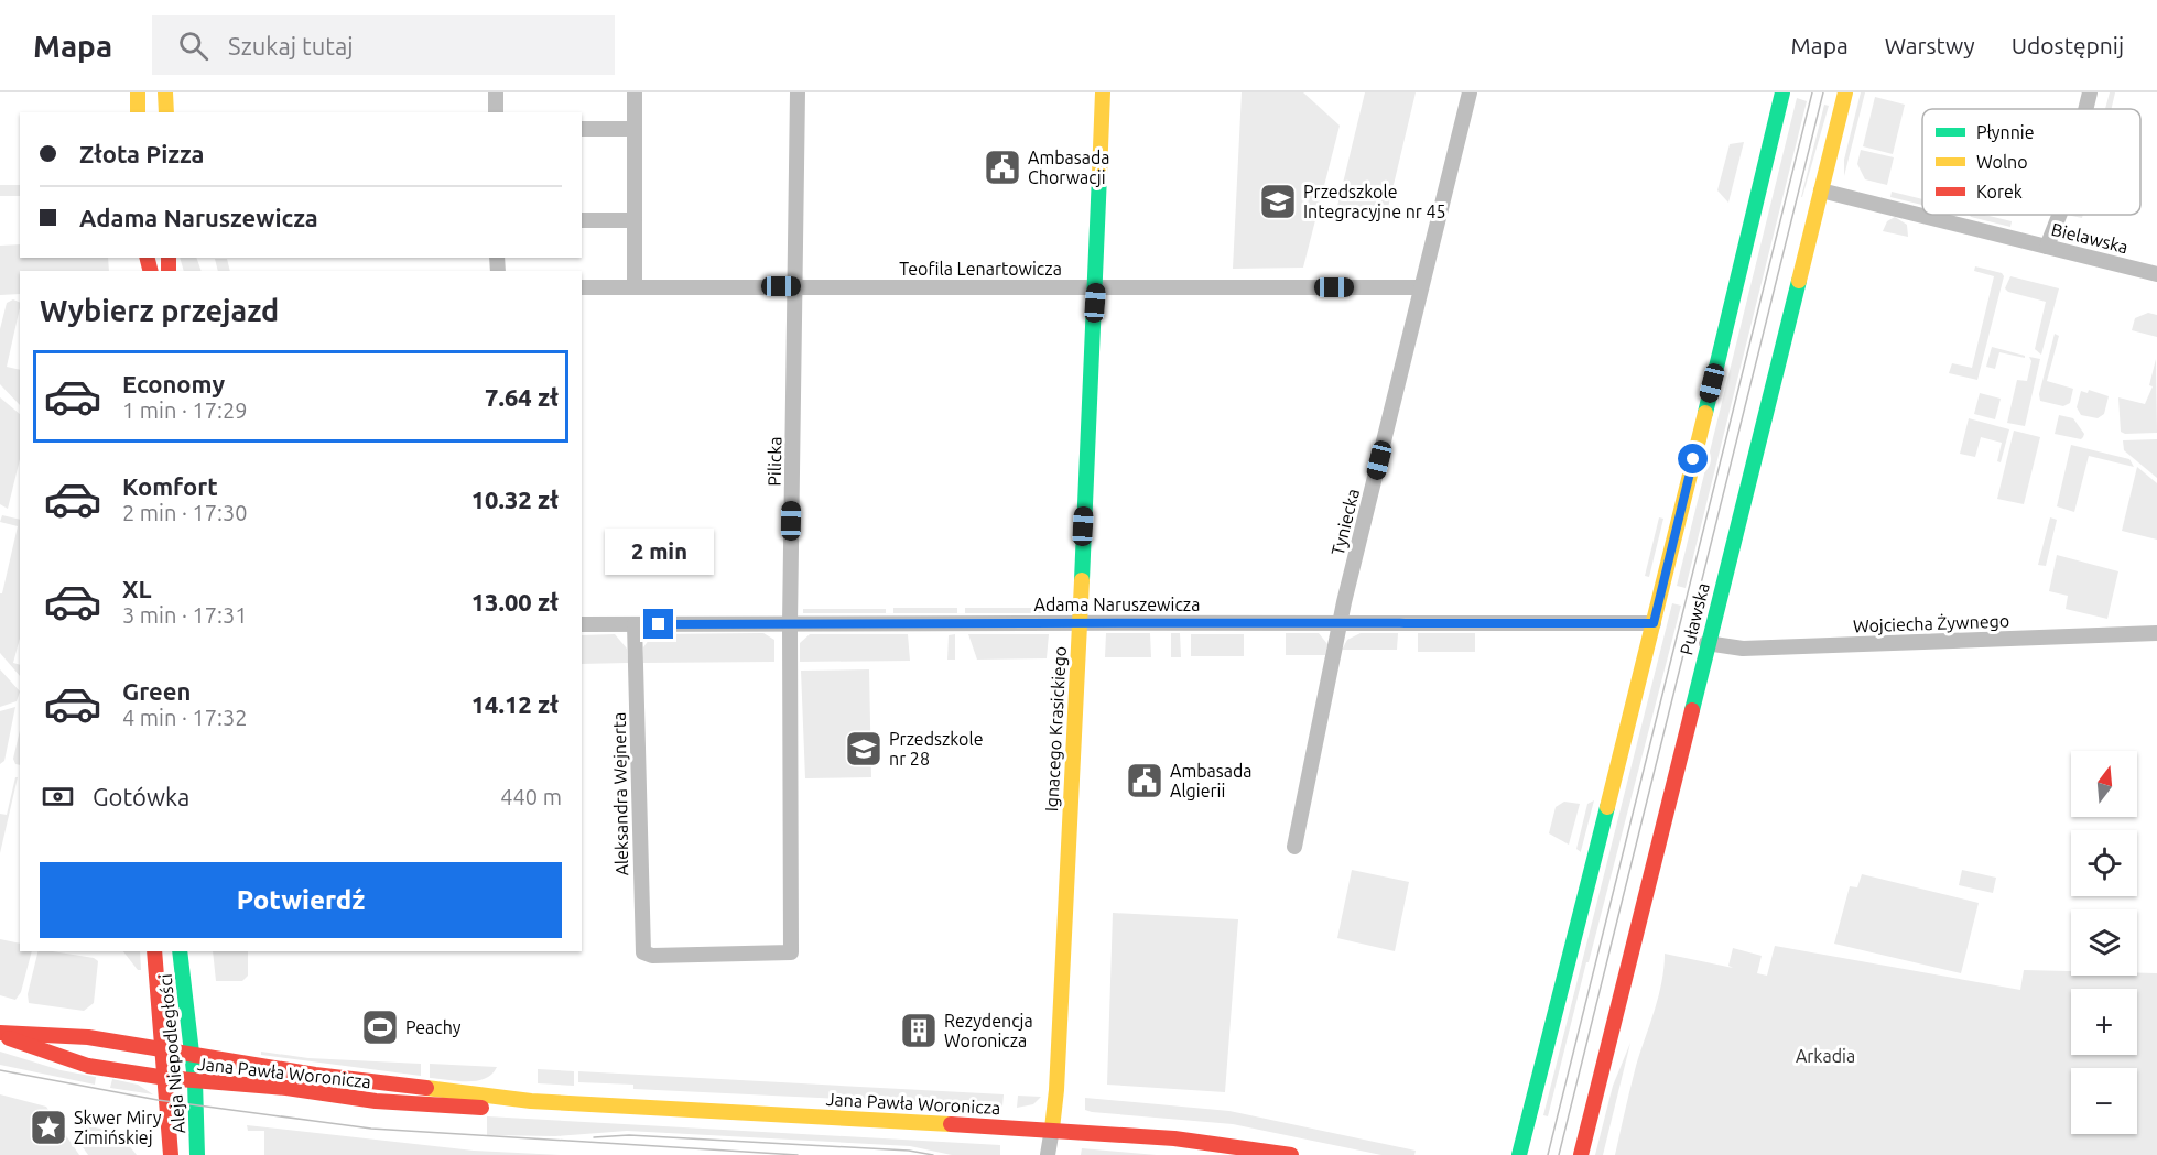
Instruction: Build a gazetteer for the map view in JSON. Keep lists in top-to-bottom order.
{
  "streets": {
    "street": [
      "Bielawska",
      "Teofila Lenartowicza",
      "Pilicka",
      "Tyniecka",
      "Adama Naruszewicza",
      "Puławska",
      "Wojciecha Żywnego",
      "Ignacego Krasickiego",
      "Aleksandra Wejnerta",
      "Aleja Niepodległości",
      "Jana Pawła Woronicza"
    ]
  },
  "crossings": [
    ["Bielawska", "Puławska"],
    ["Teofila Lenartowicza", "Pilicka"],
    ["Teofila Lenartowicza", "Tyniecka"],
    ["Teofila Lenartowicza", "Ignacego Krasickiego"],
    ["Pilicka", "Adama Naruszewicza"],
    ["Pilicka", "Aleksandra Wejnerta"],
    ["Tyniecka", "Adama Naruszewicza"],
    ["Adama Naruszewicza", "Ignacego Krasickiego"],
    ["Adama Naruszewicza", "Aleksandra Wejnerta"],
    ["Puławska", "Wojciecha Żywnego"],
    ["Ignacego Krasickiego", "Jana Pawła Woronicza"],
    ["Aleja Niepodległości", "Jana Pawła Woronicza"]
  ],
  "parks": ["Arkadia"],
  "places": {
    "public building": ["Ambasada Chorwacji", "Ambasada Algierii"],
    "school or university": ["Przedszkole Integracyjne nr 45", "Przedszkole nr 28"],
    "sports": ["Peachy"],
    "building": ["Rezydencja Woronicza"],
    "place": ["Skwer Miry Zimińskiej"]
  },
  "legend": ["Płynnie", "Wolno", "Korek"],
  "north": "top",
  "page": {
    "header": "Mapa",
    "search": "Szukaj tutaj",
    "nav": ["Mapa", "Warstwy", "Udostępnij"],
    "banner": ["Złota Pizza", "Adama Naruszewicza"],
    "heading": "Wybierz przejazd",
    "list": [
      {
        "name": "Economy",
        "note": "1 min · 17:29",
        "value": "7.64 zł"
      },
      {
        "name": "Komfort",
        "note": "2 min · 17:30",
        "value": "10.32 zł"
      },
      {
        "name": "XL",
        "note": "3 min · 17:31",
        "value": "13.00 zł"
      },
      {
        "name": "Green",
        "note": "4 min · 17:32",
        "value": "14.12 zł"
      }
    ],
    "bubble": "2 min",
    "map_buttons": ["+", "−"],
    "pay": ["Gotówka", "440 m"],
    "buttons": "Potwierdź"
  }
}
